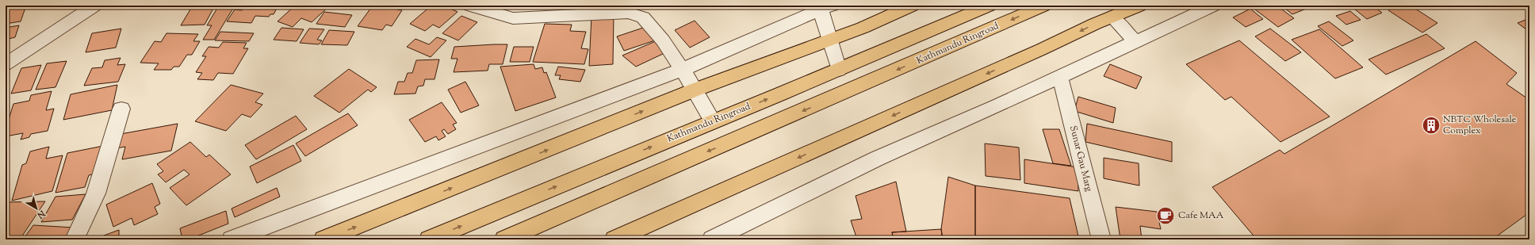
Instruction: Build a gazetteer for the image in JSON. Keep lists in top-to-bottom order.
{
  "streets": {
    "main road": ["Kathmandu Ringroad"],
    "street": ["Sunar Gau Marg"]
  },
  "places": {
    "building": ["NBTC Wholesale Complex"],
    "cafe": ["Cafe MAA"]
  },
  "north": "bottom right"
}
